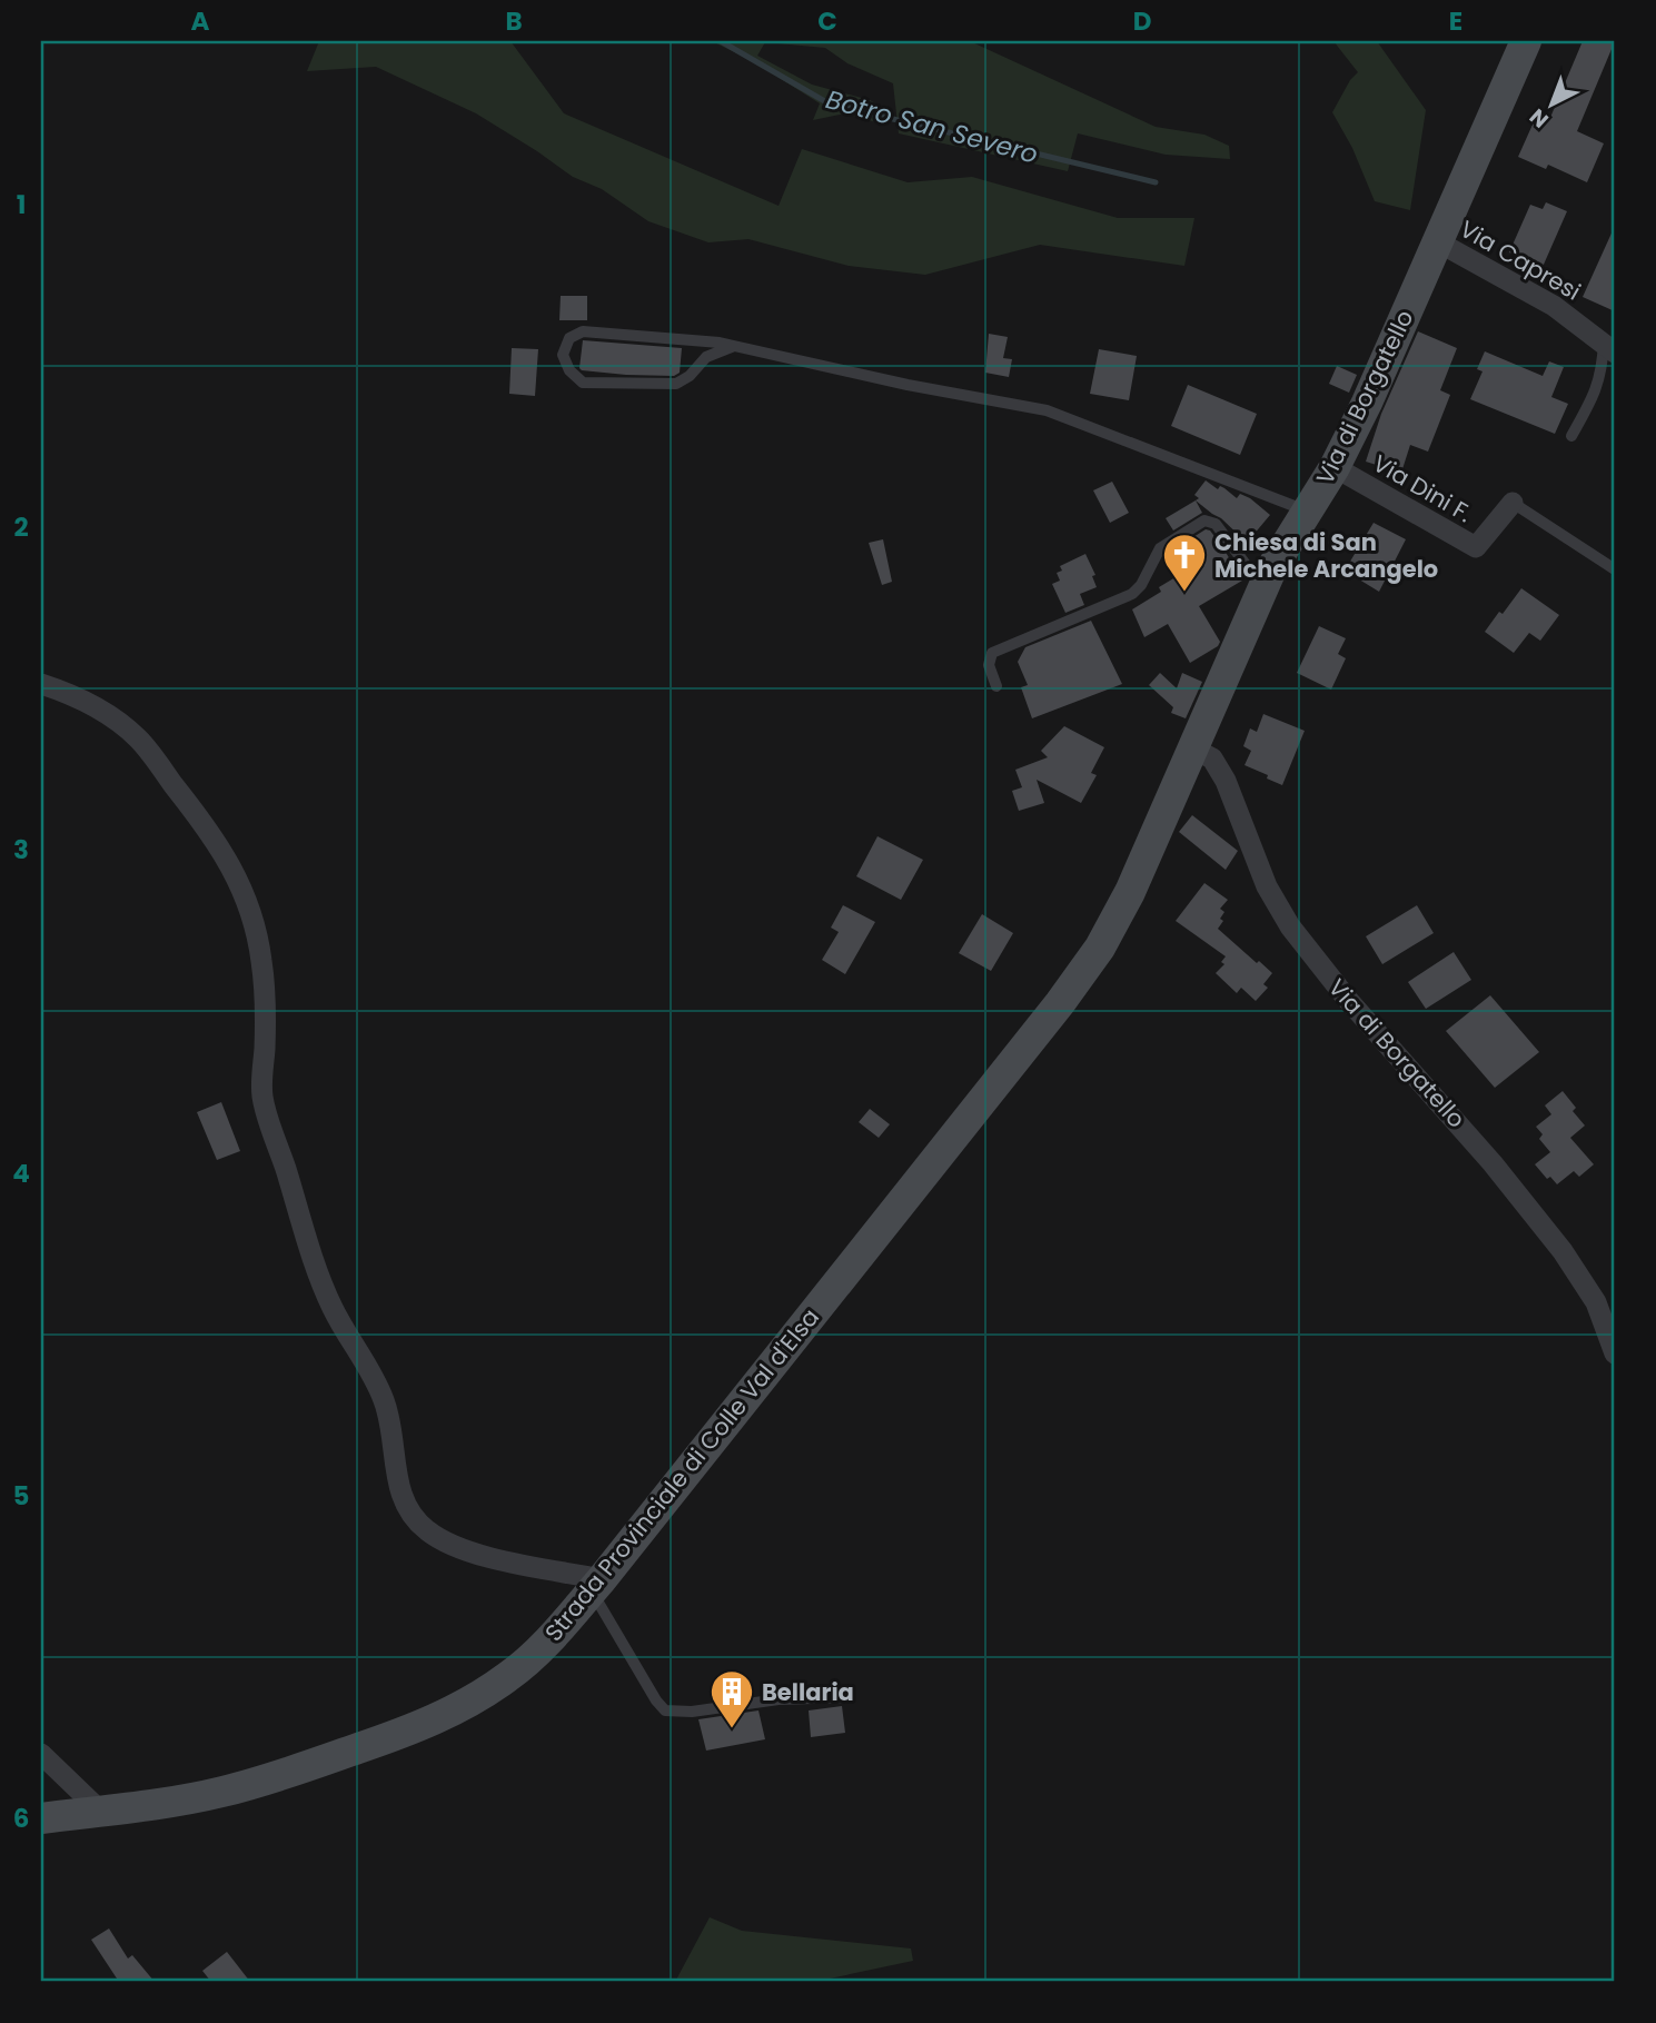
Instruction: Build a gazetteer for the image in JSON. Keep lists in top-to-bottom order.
{
  "streets": {
    "main road": ["Via di Borgatello", "Strada Provinciale di Colle Val d'Elsa"],
    "street": ["Via Capresi", "Via Dini F."]
  },
  "crossings": [
    ["Via Capresi", "Via di Borgatello"],
    ["Via di Borgatello", "Via Dini F."],
    ["Via di Borgatello", "Strada Provinciale di Colle Val d'Elsa"]
  ],
  "water": ["Botro San Severo"],
  "places": {
    "church": ["Chiesa di San Michele Arcangelo"],
    "building": ["Bellaria"]
  },
  "north": "bottom left",
  "grid": {
    "columns": [
      "A",
      "B",
      "C",
      "D",
      "E"
    ],
    "rows": [
      "1",
      "2",
      "3",
      "4",
      "5",
      "6"
    ]
  }
}
